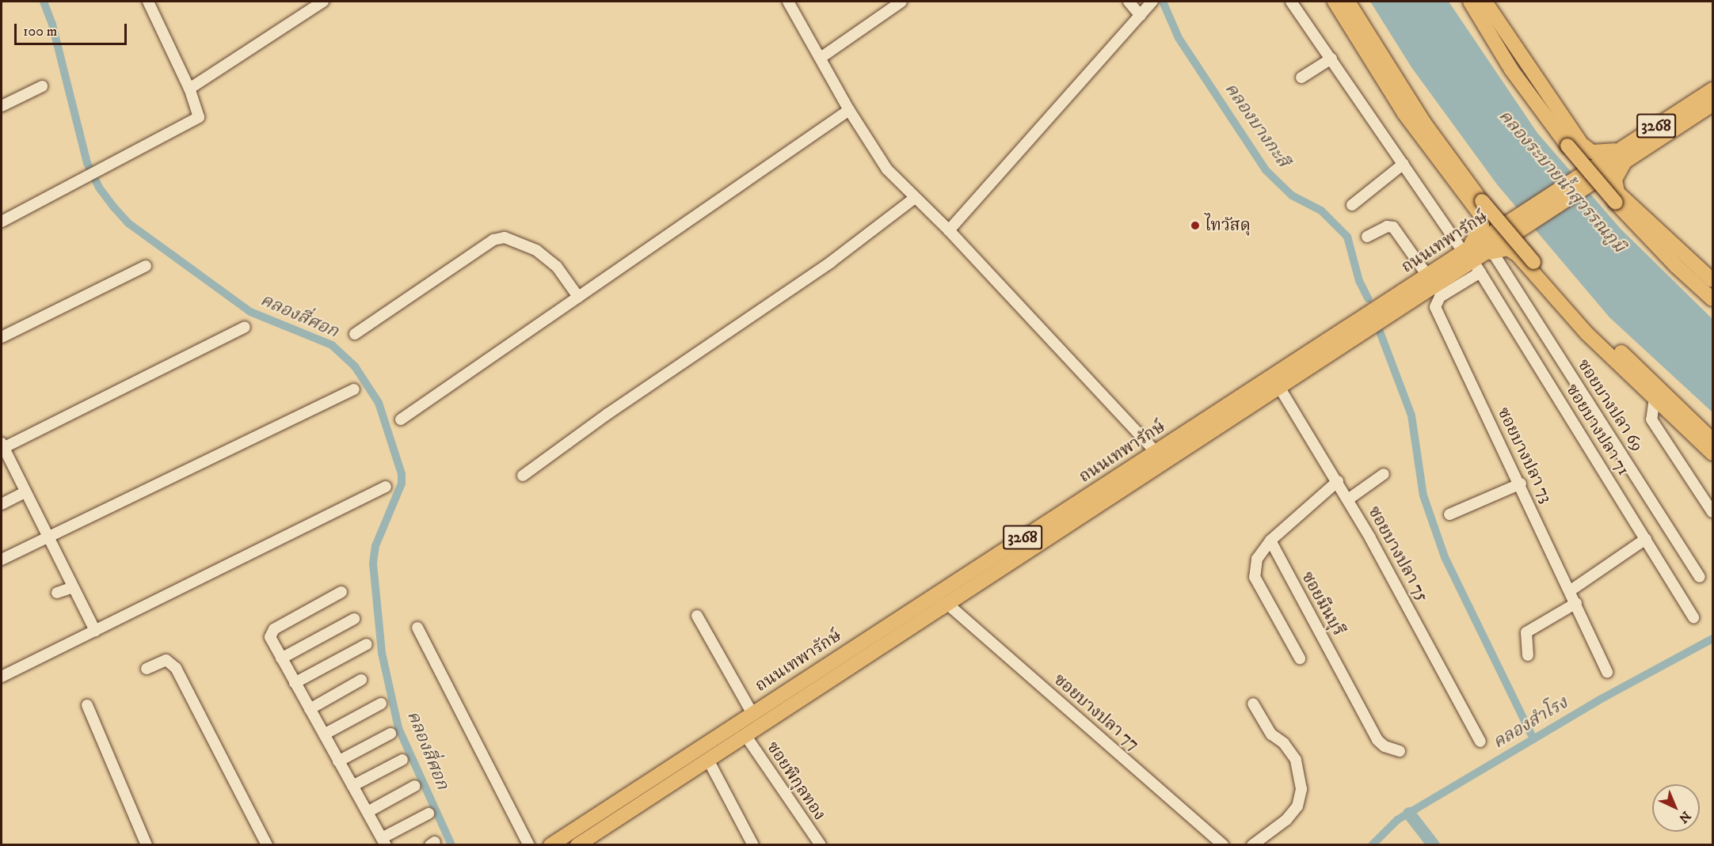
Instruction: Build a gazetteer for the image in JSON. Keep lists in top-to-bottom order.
{
  "streets": {
    "main road": ["3268", "ถนนเทพารักษ์"],
    "street": [
      "ซอยบางปลา 69",
      "ซอยบางปลา 71",
      "ซอยบางปลา 73",
      "ซอยบางปลา 75",
      "ซอยมีนบุรี",
      "ซอยบางปลา 77",
      "ซอยพิกุลทอง"
    ]
  },
  "crossings": [
    ["ถนนเทพารักษ์", "ซอยบางปลา 71"],
    ["ถนนเทพารักษ์", "ซอยบางปลา 73"],
    ["ถนนเทพารักษ์", "ซอยบางปลา 75"],
    ["ถนนเทพารักษ์", "ซอยบางปลา 77"],
    ["ถนนเทพารักษ์", "ซอยพิกุลทอง"],
    ["ซอยบางปลา 71", "ซอยบางปลา 73"]
  ],
  "water": [
    "คลองบางกะสี",
    "คลองระบายน้ำสุวรรณภูมิ",
    "คลองสี่ศอก",
    "คลองสำโรง"
  ],
  "places": ["ไทวัสดุ"],
  "scale_bar": "100 m",
  "north": "bottom right"
}
